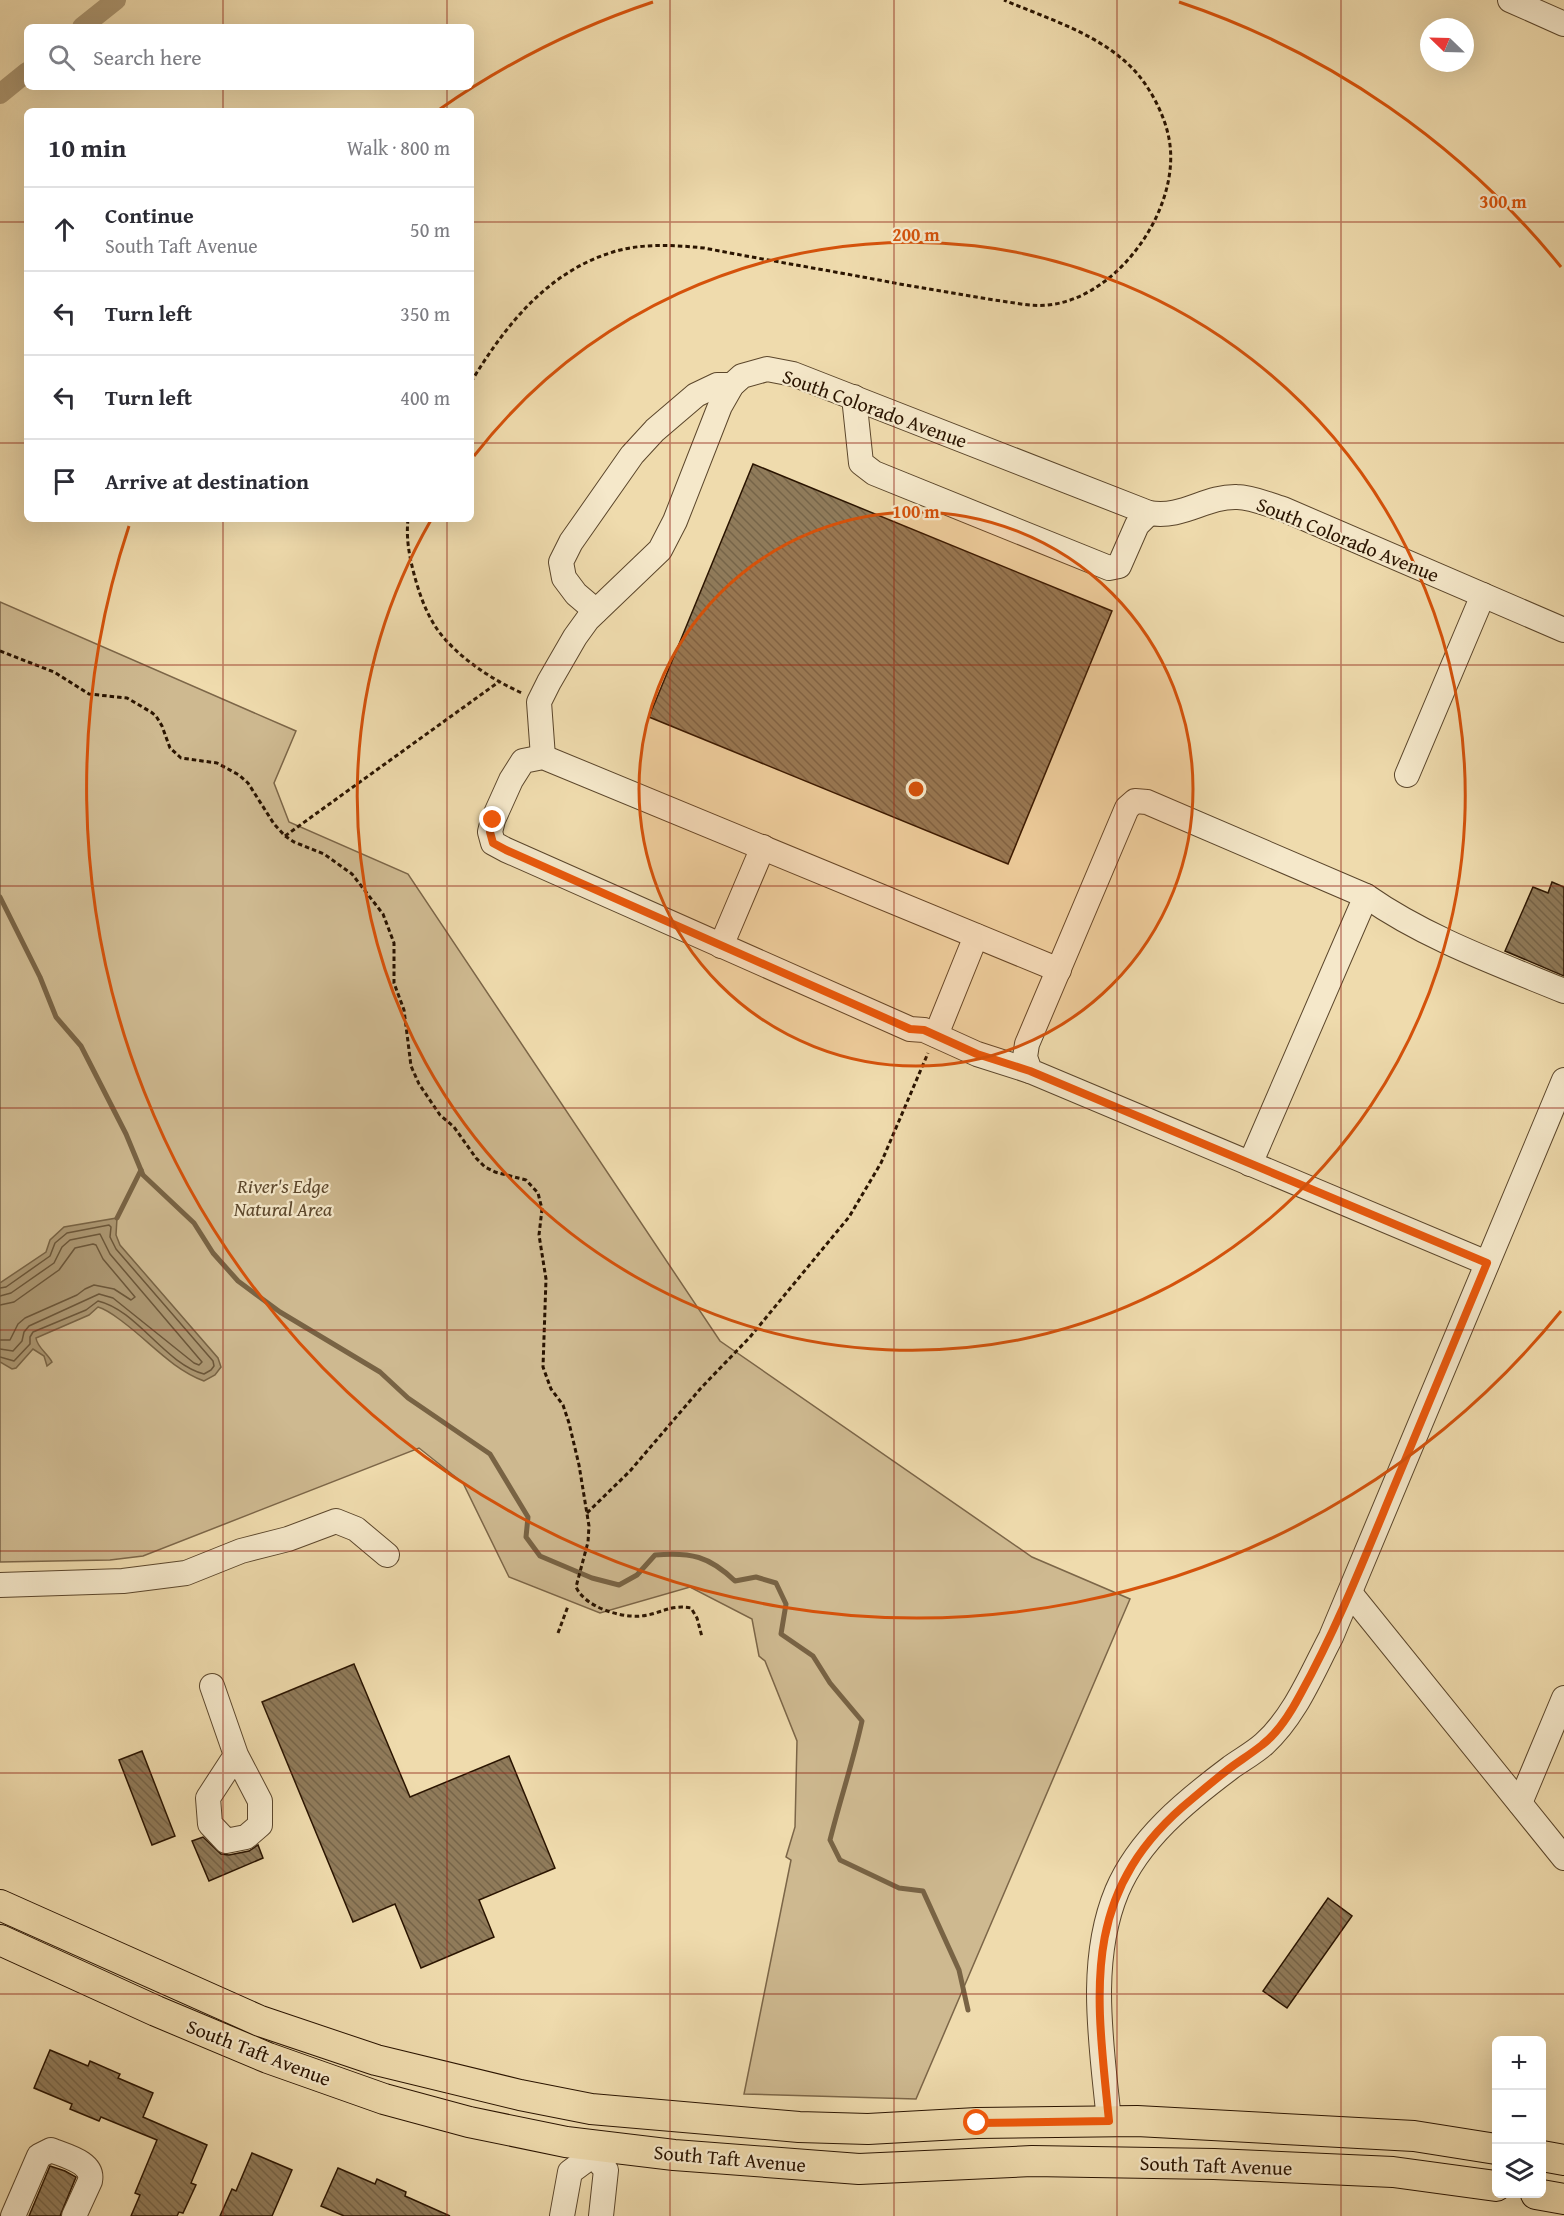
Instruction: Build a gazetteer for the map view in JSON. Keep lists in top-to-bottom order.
{
  "streets": {
    "main road": ["South Taft Avenue"],
    "street": ["South Colorado Avenue"]
  },
  "parks": ["River's Edge Natural Area"],
  "north": "top left",
  "page": {
    "search": "Search here",
    "heading": ["10 min", "Walk · 800 m"],
    "list": [
      ["Continue", "South Taft Avenue", "50 m"],
      ["Turn left", "350 m"],
      ["Turn left", "400 m"],
      "Arrive at destination"
    ],
    "map_buttons": ["+", "−"]
  },
  "rings": ["300 m", "200 m", "100 m"]
}
